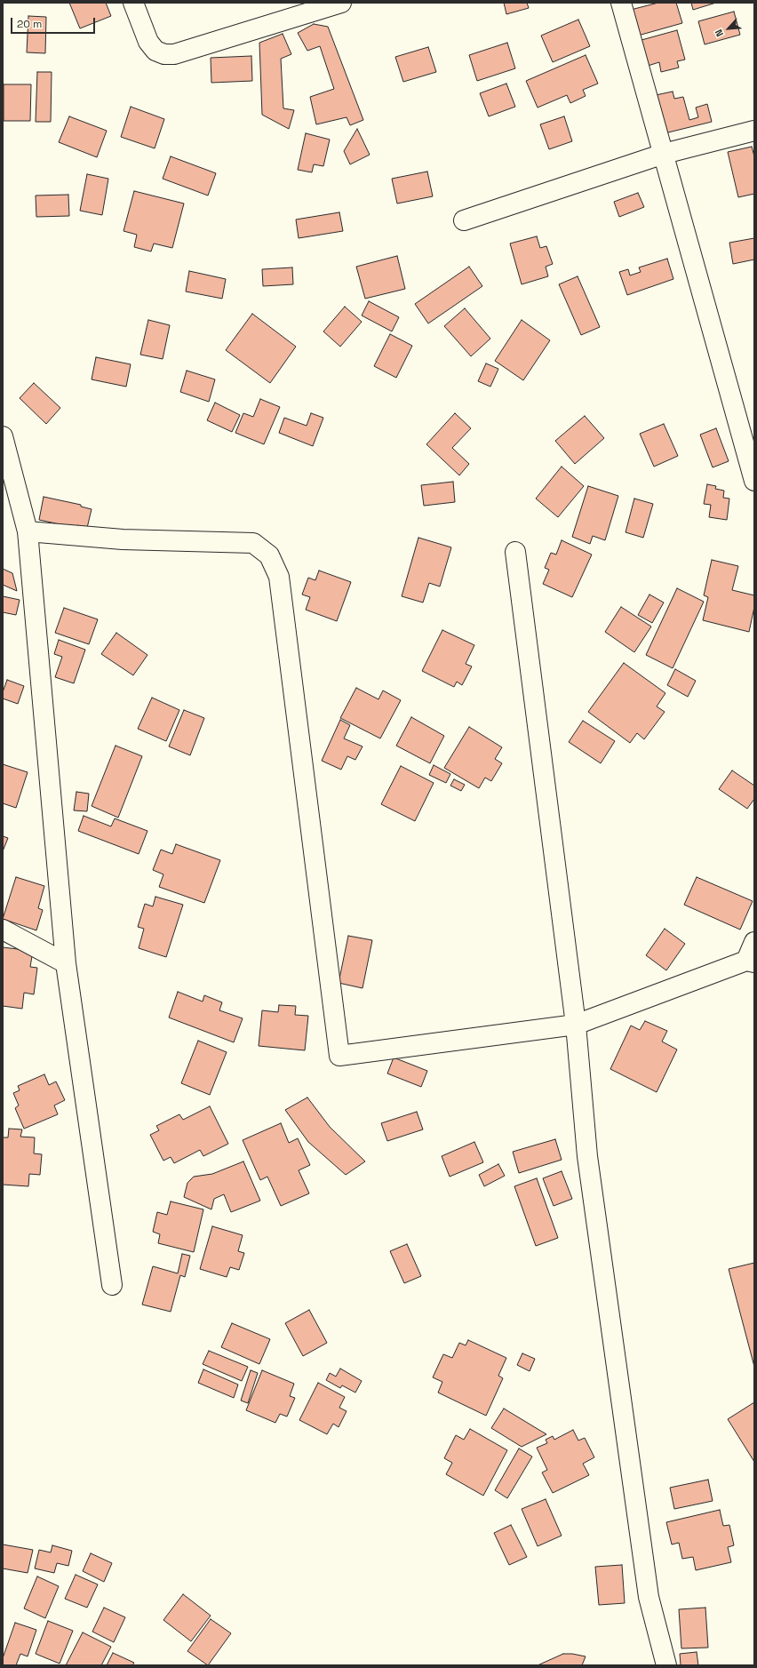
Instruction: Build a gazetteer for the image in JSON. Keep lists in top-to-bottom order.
{
  "scale_bar": "20 m",
  "north": "bottom left"
}
